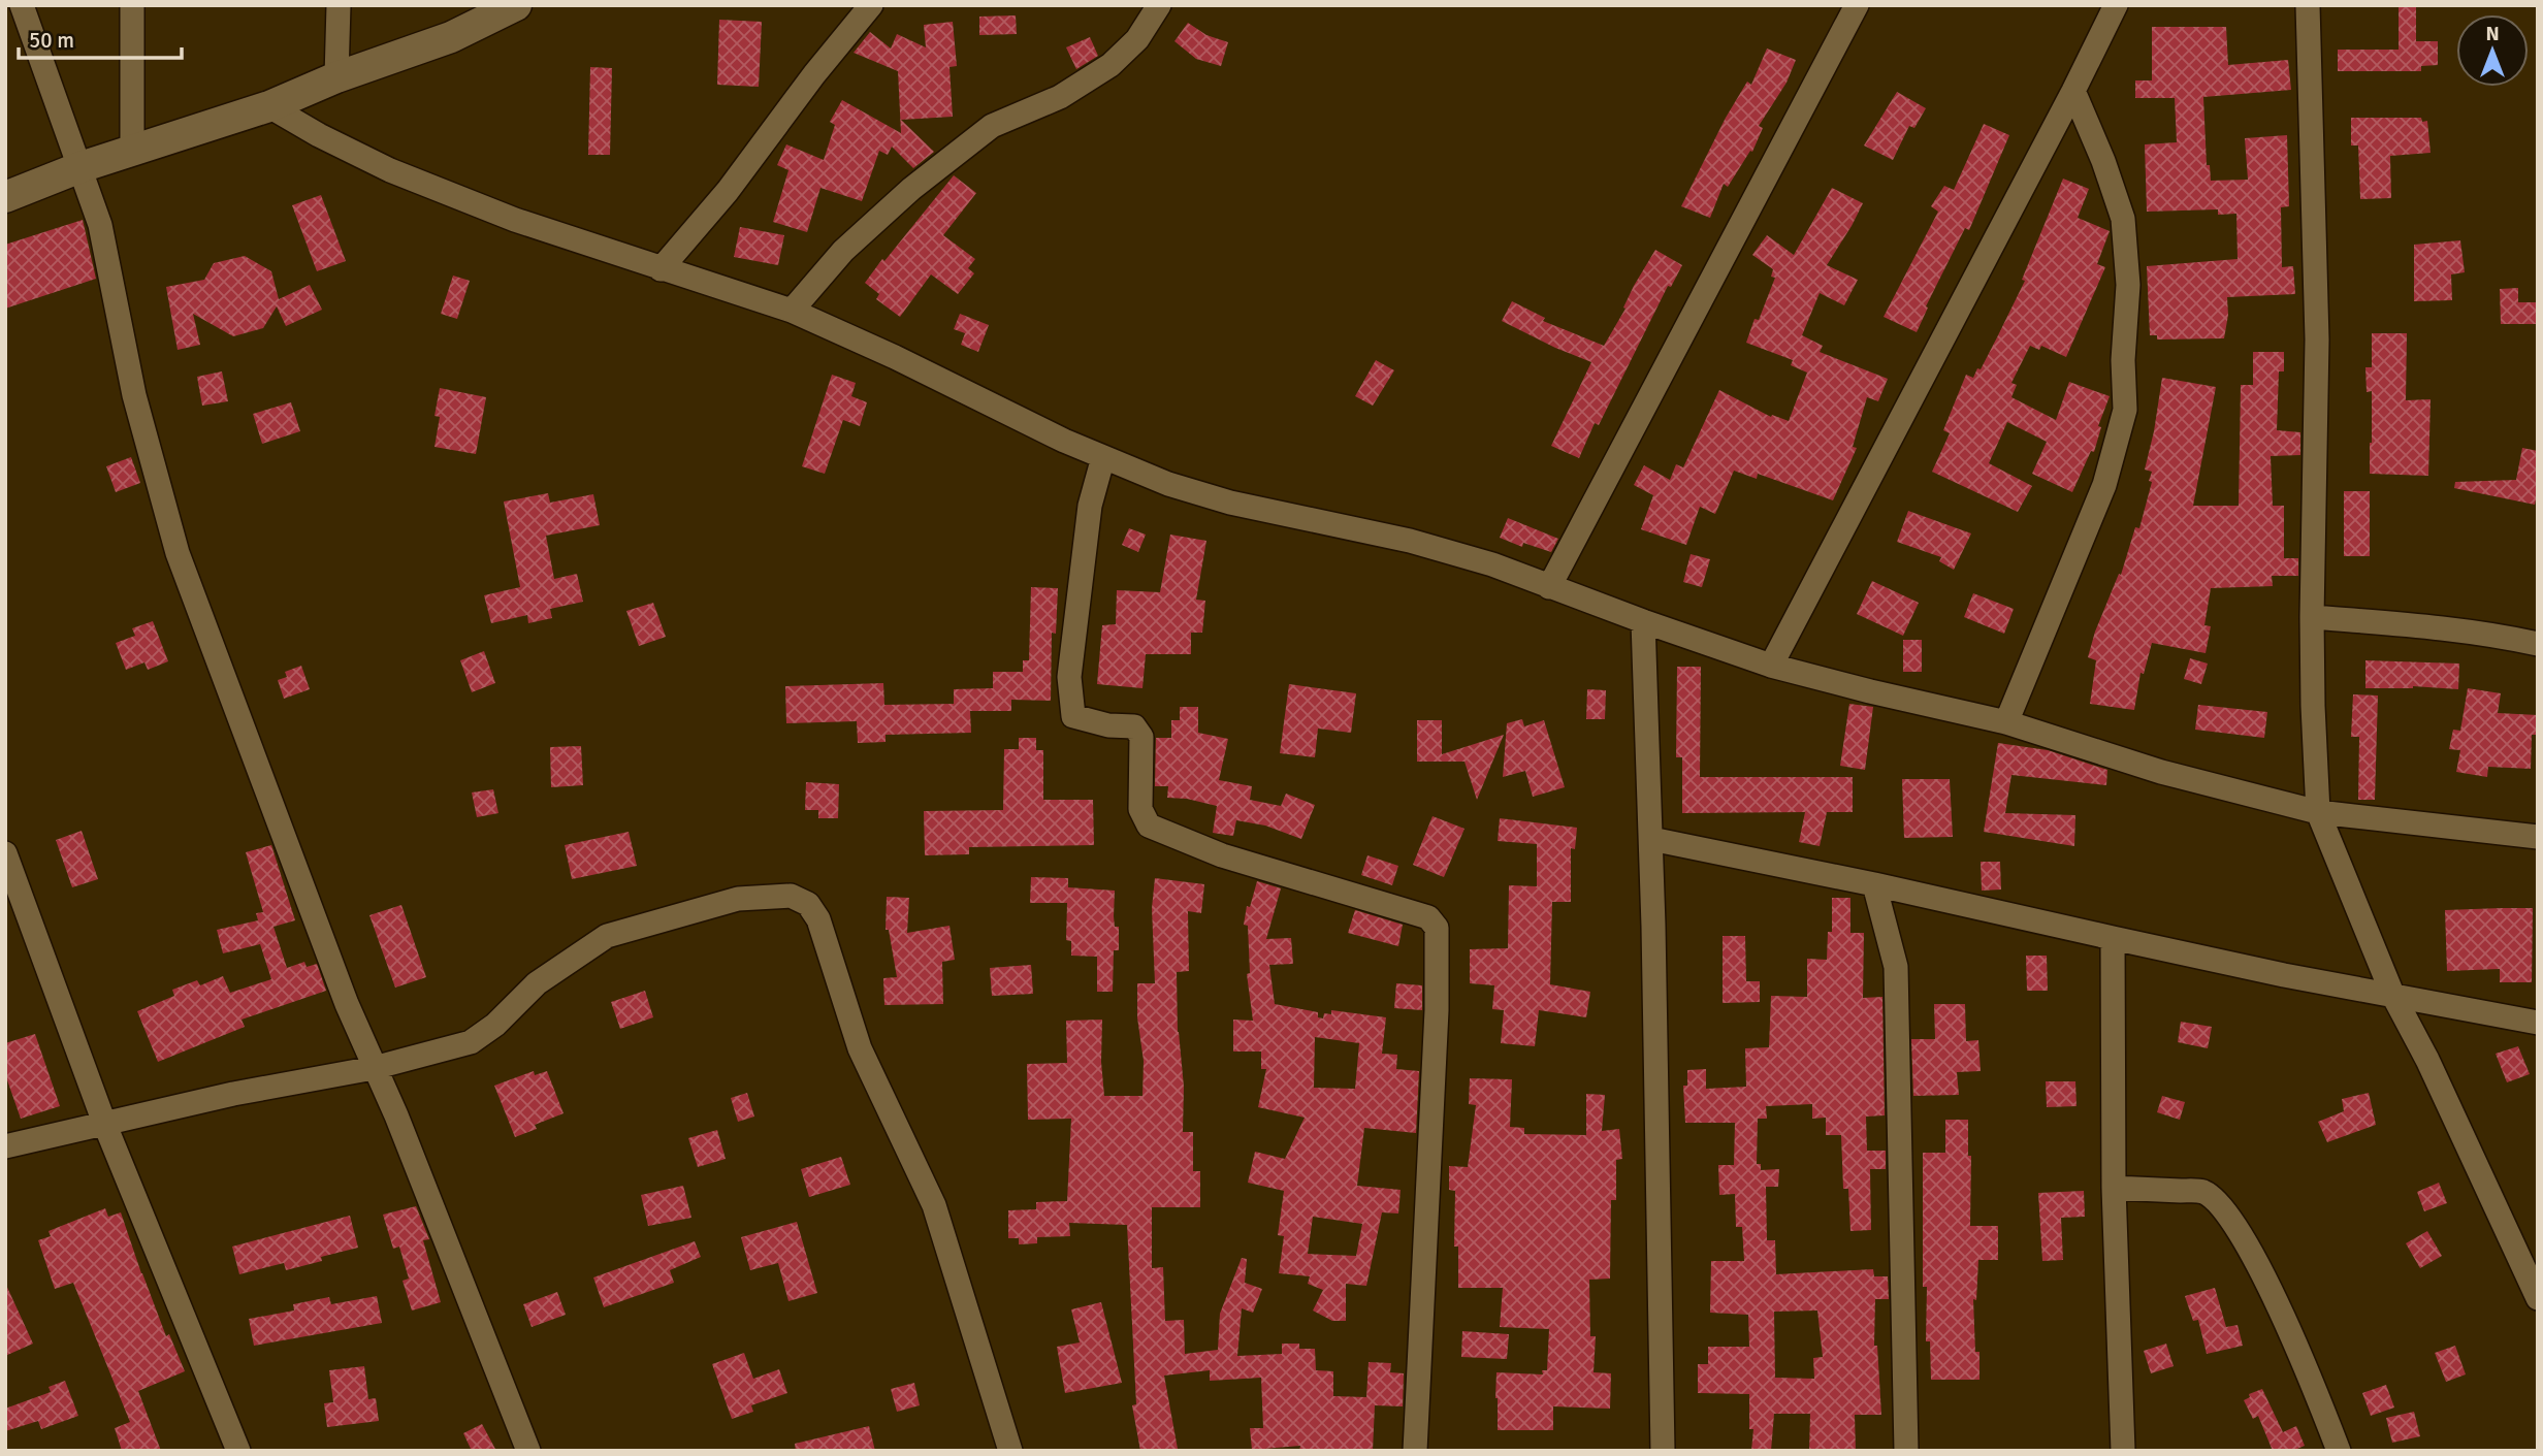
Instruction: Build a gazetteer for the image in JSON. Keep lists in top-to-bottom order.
{
  "scale_bar": "50 m",
  "north": "top"
}
